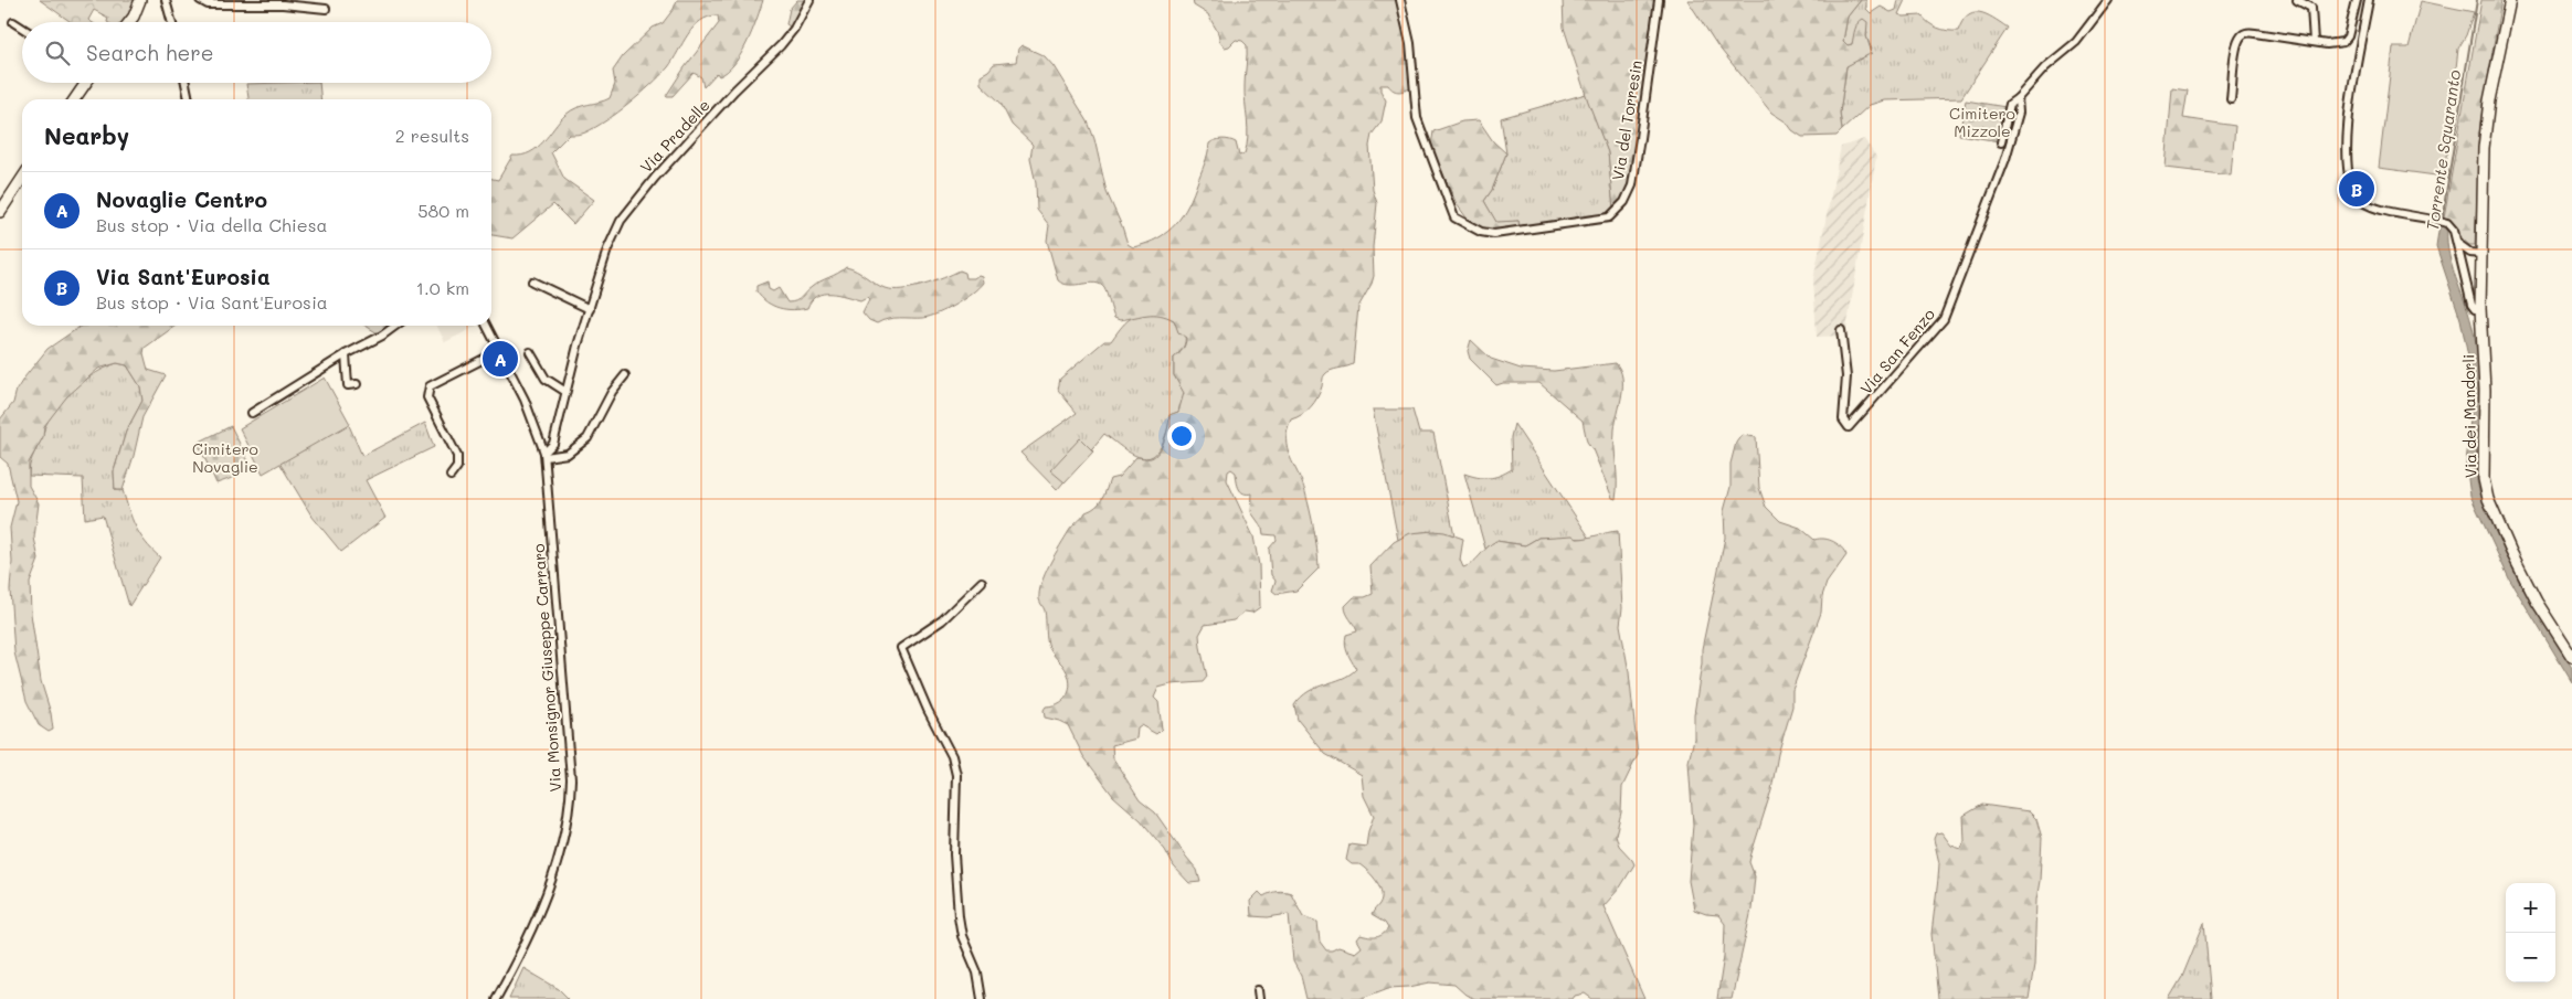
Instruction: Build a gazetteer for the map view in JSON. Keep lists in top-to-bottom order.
{
  "streets": {
    "street": [
      "Via del Torresin",
      "Via Pradelle",
      "Via San Fenzo",
      "Via dei Mandorli",
      "Via Monsignor Giuseppe Carraro"
    ]
  },
  "crossings": [
    ["Via Pradelle", "Via Monsignor Giuseppe Carraro"]
  ],
  "water": ["Torrente Squaranto"],
  "parks": ["Cimitero Mizzole", "Cimitero Novaglie"],
  "page": {
    "search": "Search here",
    "heading": ["Nearby", "2 results"],
    "pins": ["B", "A"],
    "list": [
      {
        "mark": "A",
        "name": "Novaglie Centro",
        "note": "Bus stop · Via della Chiesa",
        "value": "580 m"
      },
      {
        "mark": "B",
        "name": "Via Sant'Eurosia",
        "note": "Bus stop · Via Sant'Eurosia",
        "value": "1.0 km"
      }
    ],
    "map_buttons": ["+", "−"]
  }
}
